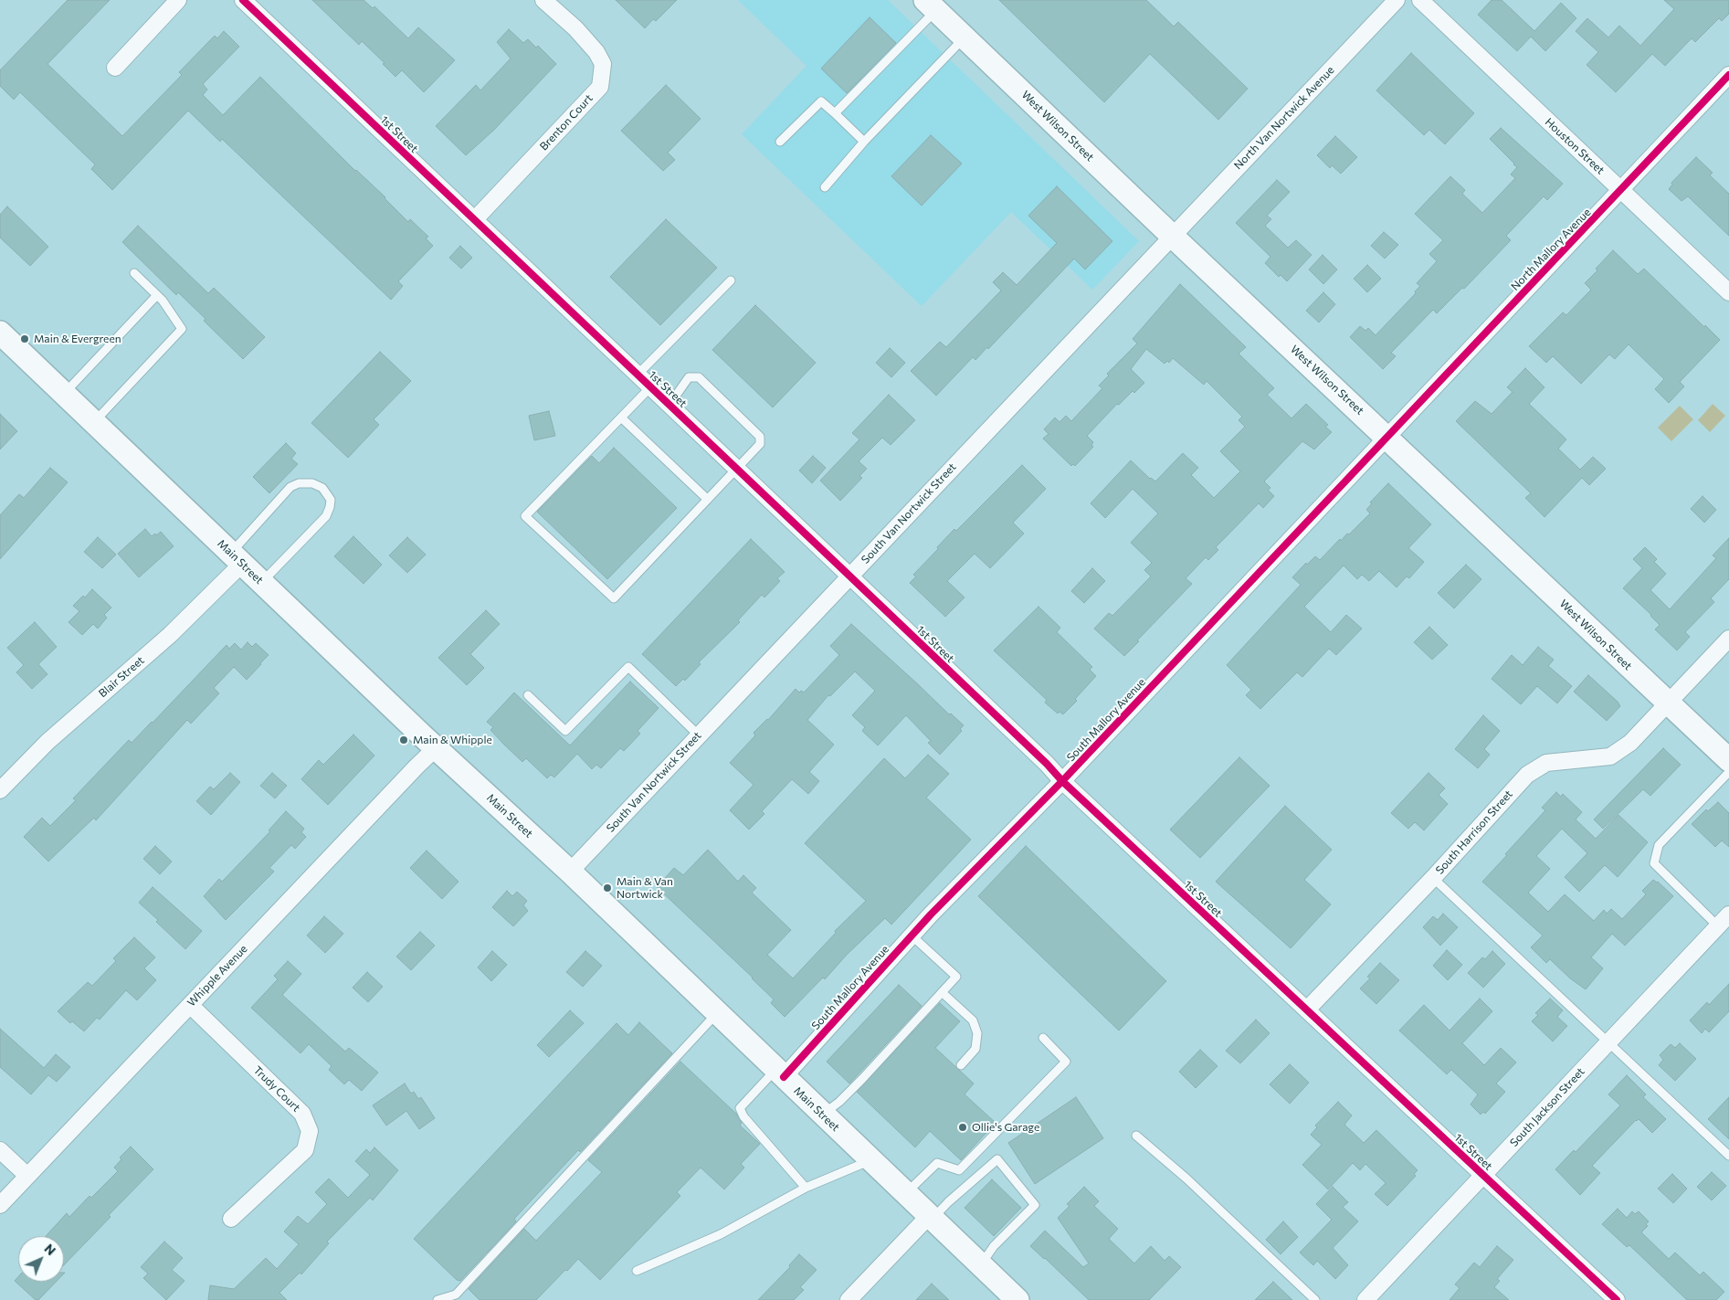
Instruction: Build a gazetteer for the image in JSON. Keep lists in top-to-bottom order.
{
  "streets": {
    "main road": ["West Wilson Street", "Main Street"],
    "street": [
      "North Van Nortwick Avenue",
      "Brenton Court",
      "1st Street",
      "Houston Street",
      "North Mallory Avenue",
      "South Van Nortwick Street",
      "Blair Street",
      "South Mallory Avenue",
      "South Harrison Street",
      "Whipple Avenue",
      "Trudy Court",
      "South Jackson Street"
    ]
  },
  "crossings": [
    ["North Van Nortwick Avenue", "West Wilson Street"],
    ["North Van Nortwick Avenue", "South Van Nortwick Street"],
    ["Brenton Court", "1st Street"],
    ["West Wilson Street", "North Mallory Avenue"],
    ["West Wilson Street", "South Van Nortwick Street"],
    ["West Wilson Street", "South Mallory Avenue"],
    ["West Wilson Street", "South Harrison Street"],
    ["1st Street", "South Van Nortwick Street"],
    ["1st Street", "South Mallory Avenue"],
    ["1st Street", "South Harrison Street"],
    ["1st Street", "South Jackson Street"],
    ["Houston Street", "North Mallory Avenue"],
    ["North Mallory Avenue", "South Mallory Avenue"],
    ["South Van Nortwick Street", "Main Street"],
    ["Main Street", "Blair Street"],
    ["Main Street", "South Mallory Avenue"],
    ["Main Street", "Whipple Avenue"],
    ["Whipple Avenue", "Trudy Court"]
  ],
  "places": [
    "Main & Evergreen",
    "Main & Whipple",
    "Main & Van Nortwick",
    "Ollie's Garage"
  ],
  "north": "top right"
}
